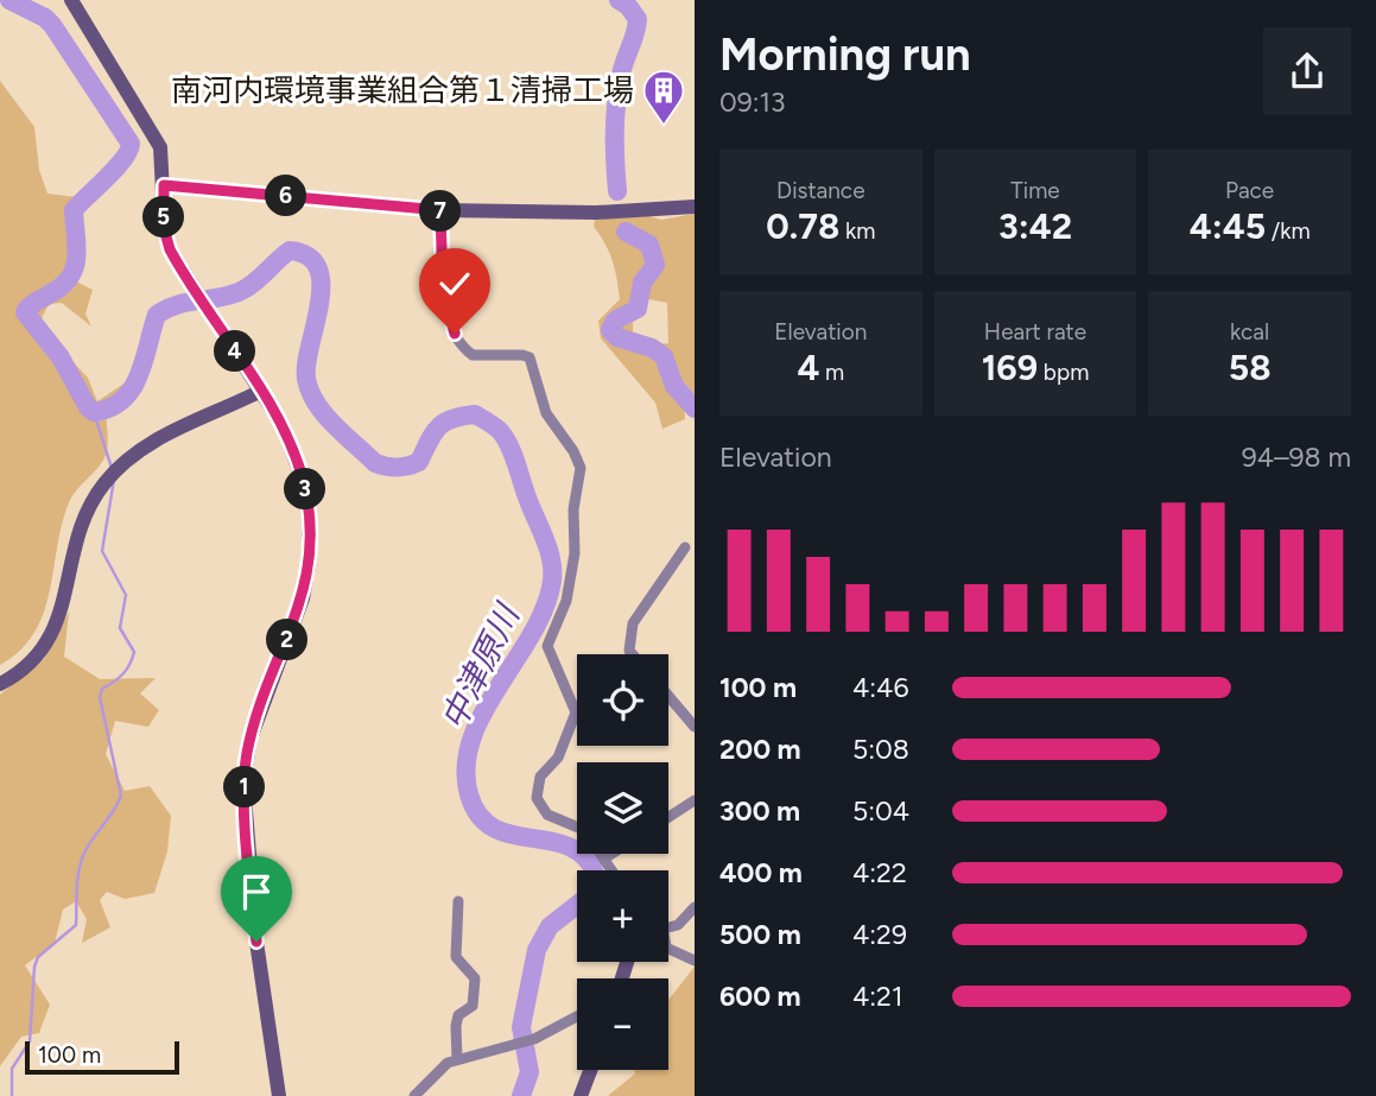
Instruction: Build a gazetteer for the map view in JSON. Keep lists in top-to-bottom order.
{
  "water": ["中津原川"],
  "places": {
    "building": ["南河内環境事業組合第１清掃工場"]
  },
  "scale_bar": "100 m",
  "page": {
    "heading": ["Morning run", "09:13"],
    "stats": [
      ["Distance", "0.78 km"],
      ["Time", "3:42"],
      ["Pace", "4:45 /km"],
      ["Elevation", "4 m"],
      ["Heart rate", "169 bpm"],
      ["kcal", "58"]
    ],
    "pins": [
      "6",
      "7",
      "5",
      "4",
      "3",
      "2",
      "1"
    ],
    "chart": ["Elevation", "94–98 m"],
    "map_buttons": ["+", "−"],
    "list": [
      {
        "name": "100 m",
        "note": "4:46"
      },
      {
        "name": "200 m",
        "note": "5:08"
      },
      {
        "name": "300 m",
        "note": "5:04"
      },
      {
        "name": "400 m",
        "note": "4:22"
      },
      {
        "name": "500 m",
        "note": "4:29"
      },
      {
        "name": "600 m",
        "note": "4:21"
      }
    ],
    "scale": "100 m"
  }
}
